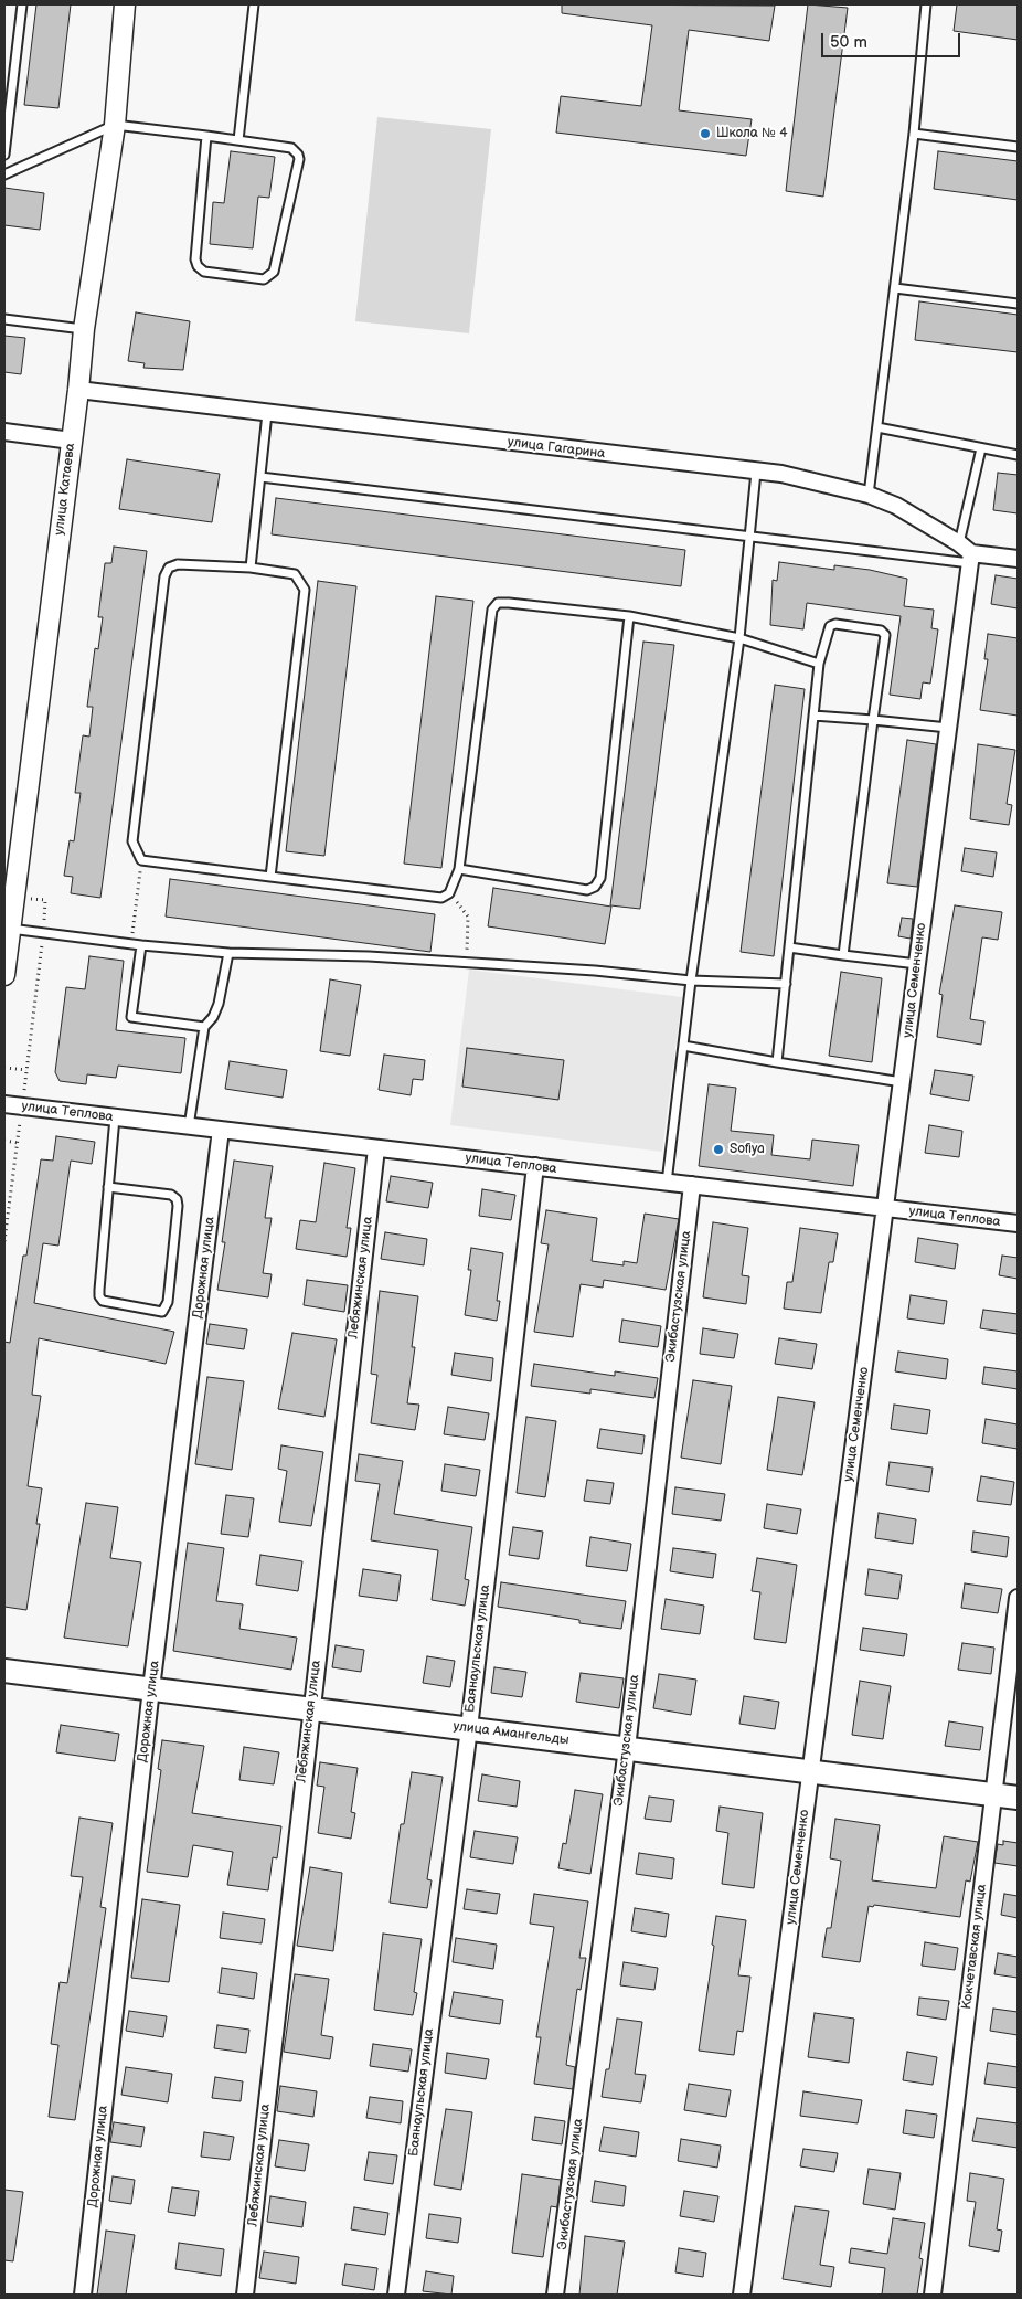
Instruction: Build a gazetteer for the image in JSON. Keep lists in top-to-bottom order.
{
  "streets": {
    "main road": ["улица Амангельды"],
    "street": [
      "улица Гагарина",
      "улица Катаева",
      "улица Семенченко",
      "улица Теплова",
      "Дорожная улица",
      "Лебяжинская улица",
      "Экибастузская улица",
      "Баянаульская улица",
      "Кокчетавская улица"
    ]
  },
  "crossings": [
    ["улица Гагарина", "улица Катаева"],
    ["улица Гагарина", "улица Семенченко"],
    ["улица Семенченко", "улица Теплова"],
    ["улица Семенченко", "улица Амангельды"],
    ["улица Теплова", "Дорожная улица"],
    ["улица Теплова", "Лебяжинская улица"],
    ["улица Теплова", "Экибастузская улица"],
    ["улица Теплова", "Баянаульская улица"],
    ["Дорожная улица", "улица Амангельды"],
    ["Лебяжинская улица", "улица Амангельды"],
    ["Экибастузская улица", "улица Амангельды"],
    ["Баянаульская улица", "улица Амангельды"],
    ["улица Амангельды", "Кокчетавская улица"]
  ],
  "places": ["Школа № 4", "Sofiya"],
  "scale_bar": "50 m"
}
